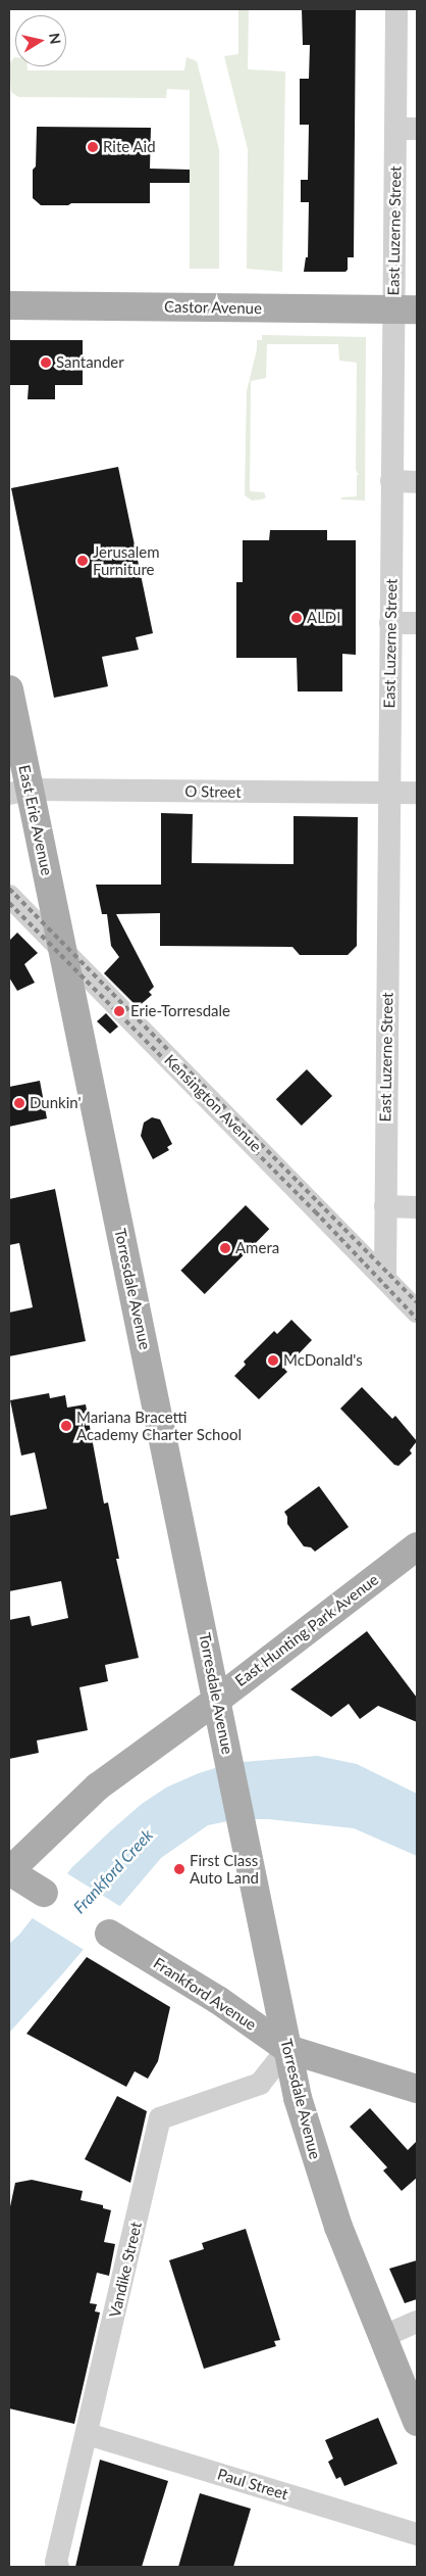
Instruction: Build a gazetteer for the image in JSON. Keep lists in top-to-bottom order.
{
  "streets": {
    "main road": [
      "Castor Avenue",
      "East Erie Avenue",
      "Torresdale Avenue",
      "East Hunting Park Avenue",
      "Frankford Avenue"
    ],
    "street": [
      "East Luzerne Street",
      "O Street",
      "Kensington Avenue",
      "Vandike Street",
      "Paul Street"
    ]
  },
  "crossings": [
    ["East Luzerne Street", "Castor Avenue"],
    ["East Luzerne Street", "O Street"],
    ["East Luzerne Street", "Kensington Avenue"],
    ["O Street", "East Erie Avenue"],
    ["East Erie Avenue", "Kensington Avenue"],
    ["East Erie Avenue", "Torresdale Avenue"],
    ["Kensington Avenue", "Torresdale Avenue"],
    ["Torresdale Avenue", "East Hunting Park Avenue"],
    ["Torresdale Avenue", "Frankford Avenue"],
    ["Torresdale Avenue", "Vandike Street"],
    ["Frankford Avenue", "Vandike Street"],
    ["Vandike Street", "Paul Street"]
  ],
  "water": ["Frankford Creek"],
  "places": [
    "Rite Aid",
    "Santander",
    "Jerusalem Furniture",
    "ALDI",
    "Erie-Torresdale",
    "Dunkin'",
    "Amera",
    "McDonald's",
    "Mariana Bracetti Academy Charter School",
    "First Class Auto Land"
  ],
  "north": "right"
}
